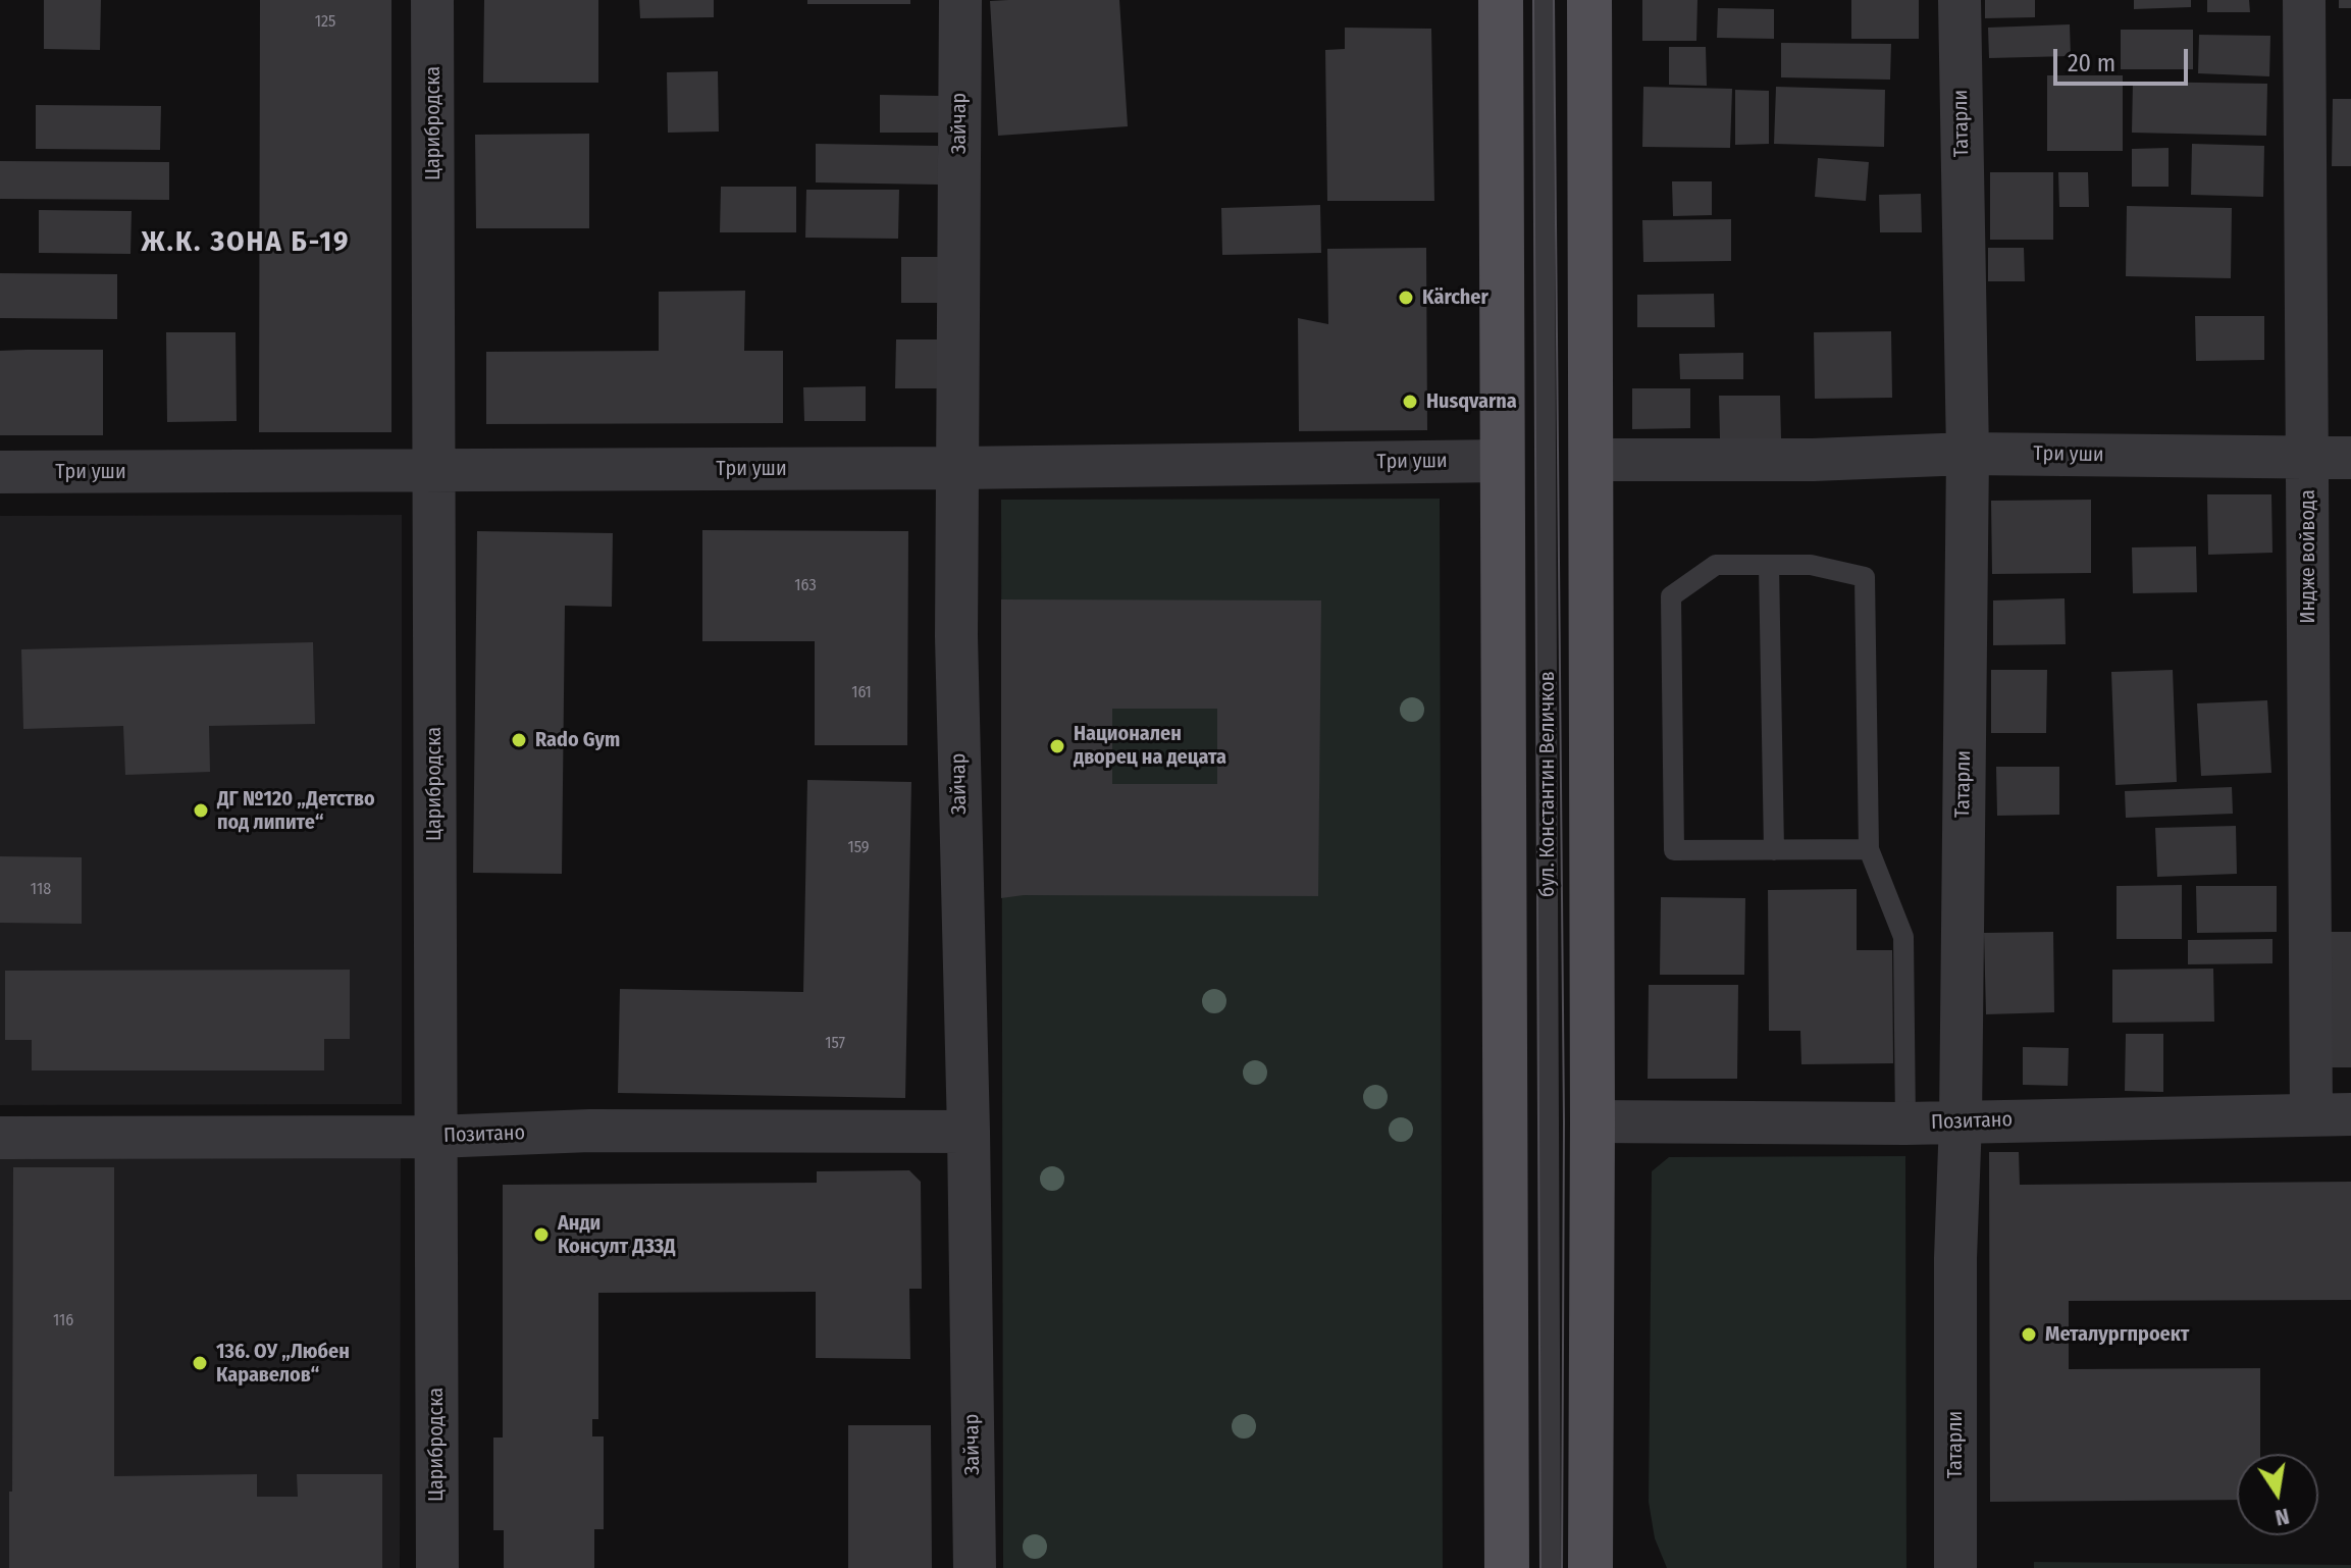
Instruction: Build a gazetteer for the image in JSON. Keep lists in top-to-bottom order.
{
  "streets": {
    "main road": ["бул. Константин Величков"],
    "street": [
      "Царибродска",
      "Зайчар",
      "Татарли",
      "Три уши",
      "Индже войвода",
      "Позитано"
    ]
  },
  "crossings": [
    ["Царибродска", "Три уши"],
    ["Царибродска", "Позитано"],
    ["Зайчар", "Три уши"],
    ["Зайчар", "Позитано"],
    ["Татарли", "Три уши"],
    ["Татарли", "Позитано"],
    ["Три уши", "Индже войвода"],
    ["Три уши", "бул. Константин Величков"],
    ["Индже войвода", "Позитано"],
    ["бул. Константин Величков", "Позитано"]
  ],
  "districts": ["Ж.К. ЗОНА Б-19"],
  "places": [
    "Kärcher",
    "Husqvarna",
    "Rado Gym",
    "Национален дворец на децата",
    "ДГ №120 „Детство под липите“",
    "Анди Консулт ДЗЗД",
    "Металургпроект",
    "136. ОУ „Любен Каравелов“"
  ],
  "house_numbers": [
    "125",
    "163",
    "161",
    "159",
    "118",
    "157",
    "116"
  ],
  "scale_bar": "20 m",
  "north": "bottom"
}
